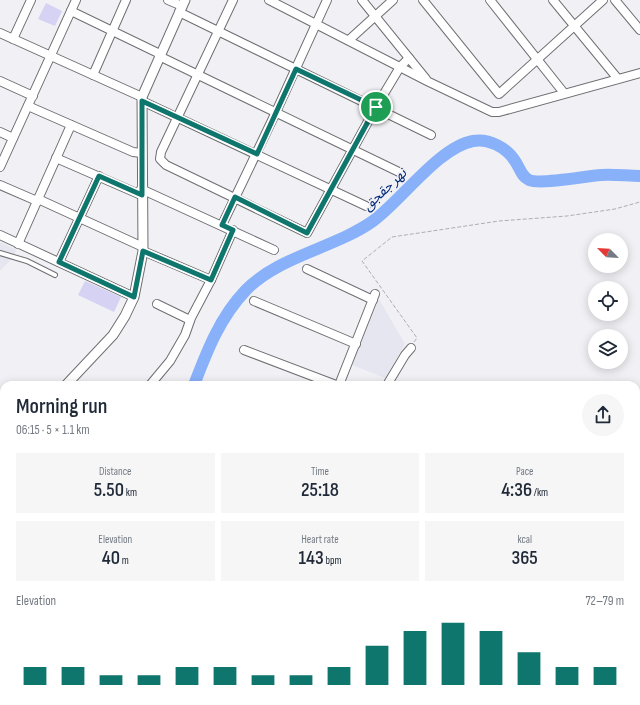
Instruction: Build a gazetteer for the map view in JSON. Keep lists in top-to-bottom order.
{
  "water": ["نهر جقجق"],
  "north": "top left",
  "page": {
    "heading": ["Morning run", "06:15 · 5 × 1.1 km"],
    "stats": [
      ["Distance", "5.50 km"],
      ["Time", "25:18"],
      ["Pace", "4:36 /km"],
      ["Elevation", "40 m"],
      ["Heart rate", "143 bpm"],
      ["kcal", "365"]
    ],
    "chart": ["Elevation", "72–79 m"]
  }
}
